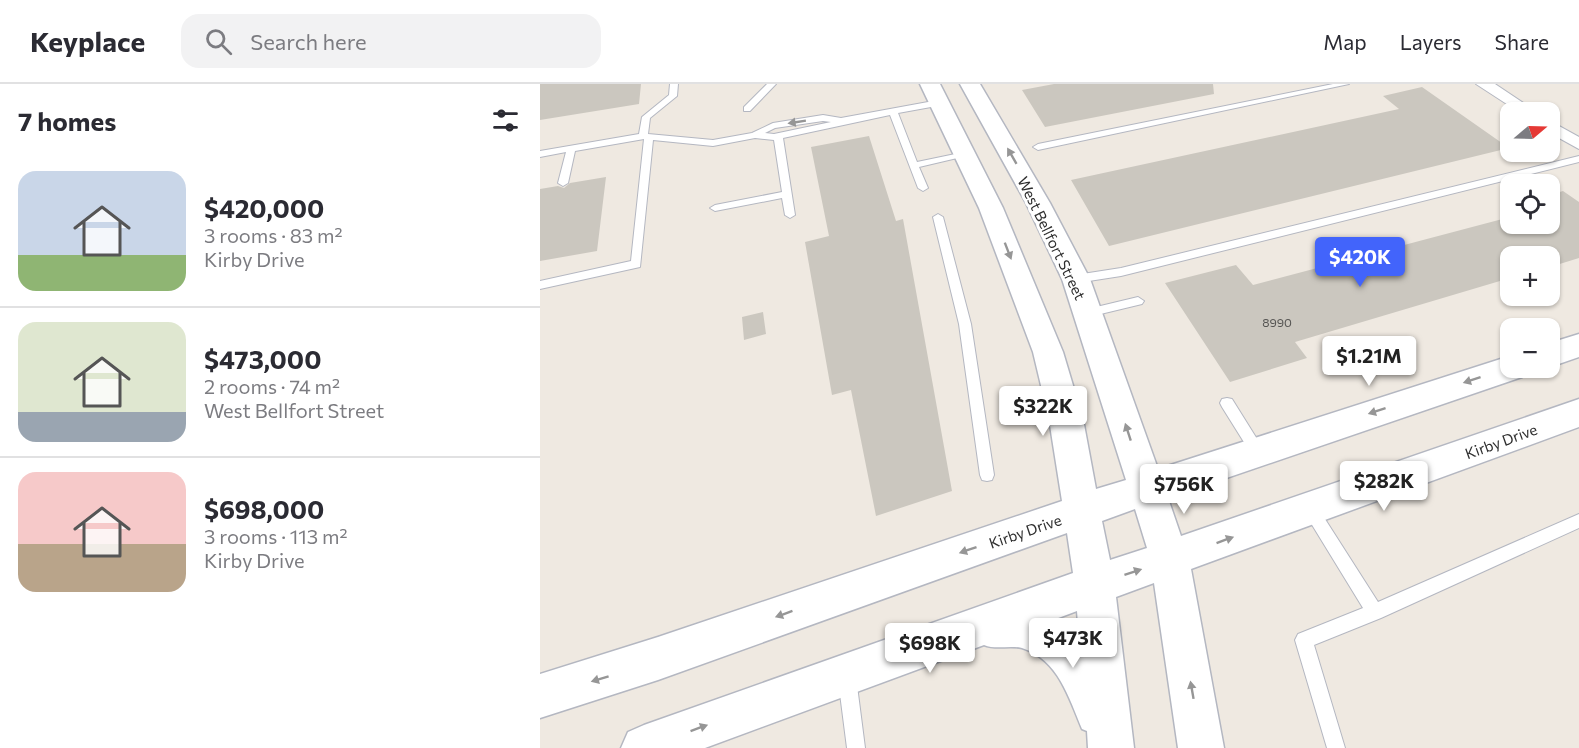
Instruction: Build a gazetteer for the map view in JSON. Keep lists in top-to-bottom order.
{
  "streets": {
    "main road": ["West Bellfort Street", "Kirby Drive"]
  },
  "crossings": [
    ["West Bellfort Street", "Kirby Drive"]
  ],
  "house_numbers": ["8990"],
  "north": "right",
  "page": {
    "header": "Keyplace",
    "search": "Search here",
    "nav": ["Map", "Layers", "Share"],
    "heading": "7 homes",
    "map_buttons": ["+", "−"],
    "list": [
      {
        "name": "$420,000",
        "note": "3 rooms · 83 m² · Kirby Drive"
      },
      {
        "name": "$473,000",
        "note": "2 rooms · 74 m² · West Bellfort Street"
      },
      {
        "name": "$698,000",
        "note": "3 rooms · 113 m² · Kirby Drive"
      }
    ],
    "price": [
      "$420K",
      "$1.21M",
      "$322K",
      "$282K",
      "$756K",
      "$473K",
      "$698K"
    ]
  }
}
